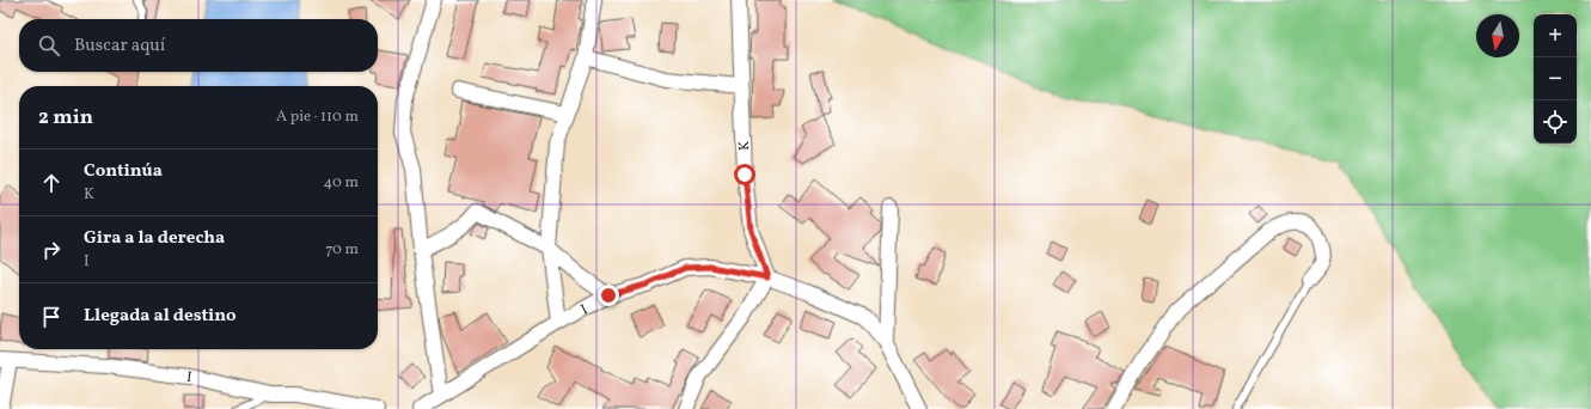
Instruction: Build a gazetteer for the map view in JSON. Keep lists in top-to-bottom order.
{
  "streets": {
    "street": ["K", "I"]
  },
  "crossings": [
    ["K", "I"]
  ],
  "north": "bottom",
  "page": {
    "map_buttons": ["+", "−"],
    "search": "Buscar aquí",
    "heading": ["2 min", "A pie · 110 m"],
    "list": [
      ["Continúa", "K", "40 m"],
      ["Gira a la derecha", "I", "70 m"],
      "Llegada al destino"
    ]
  }
}
